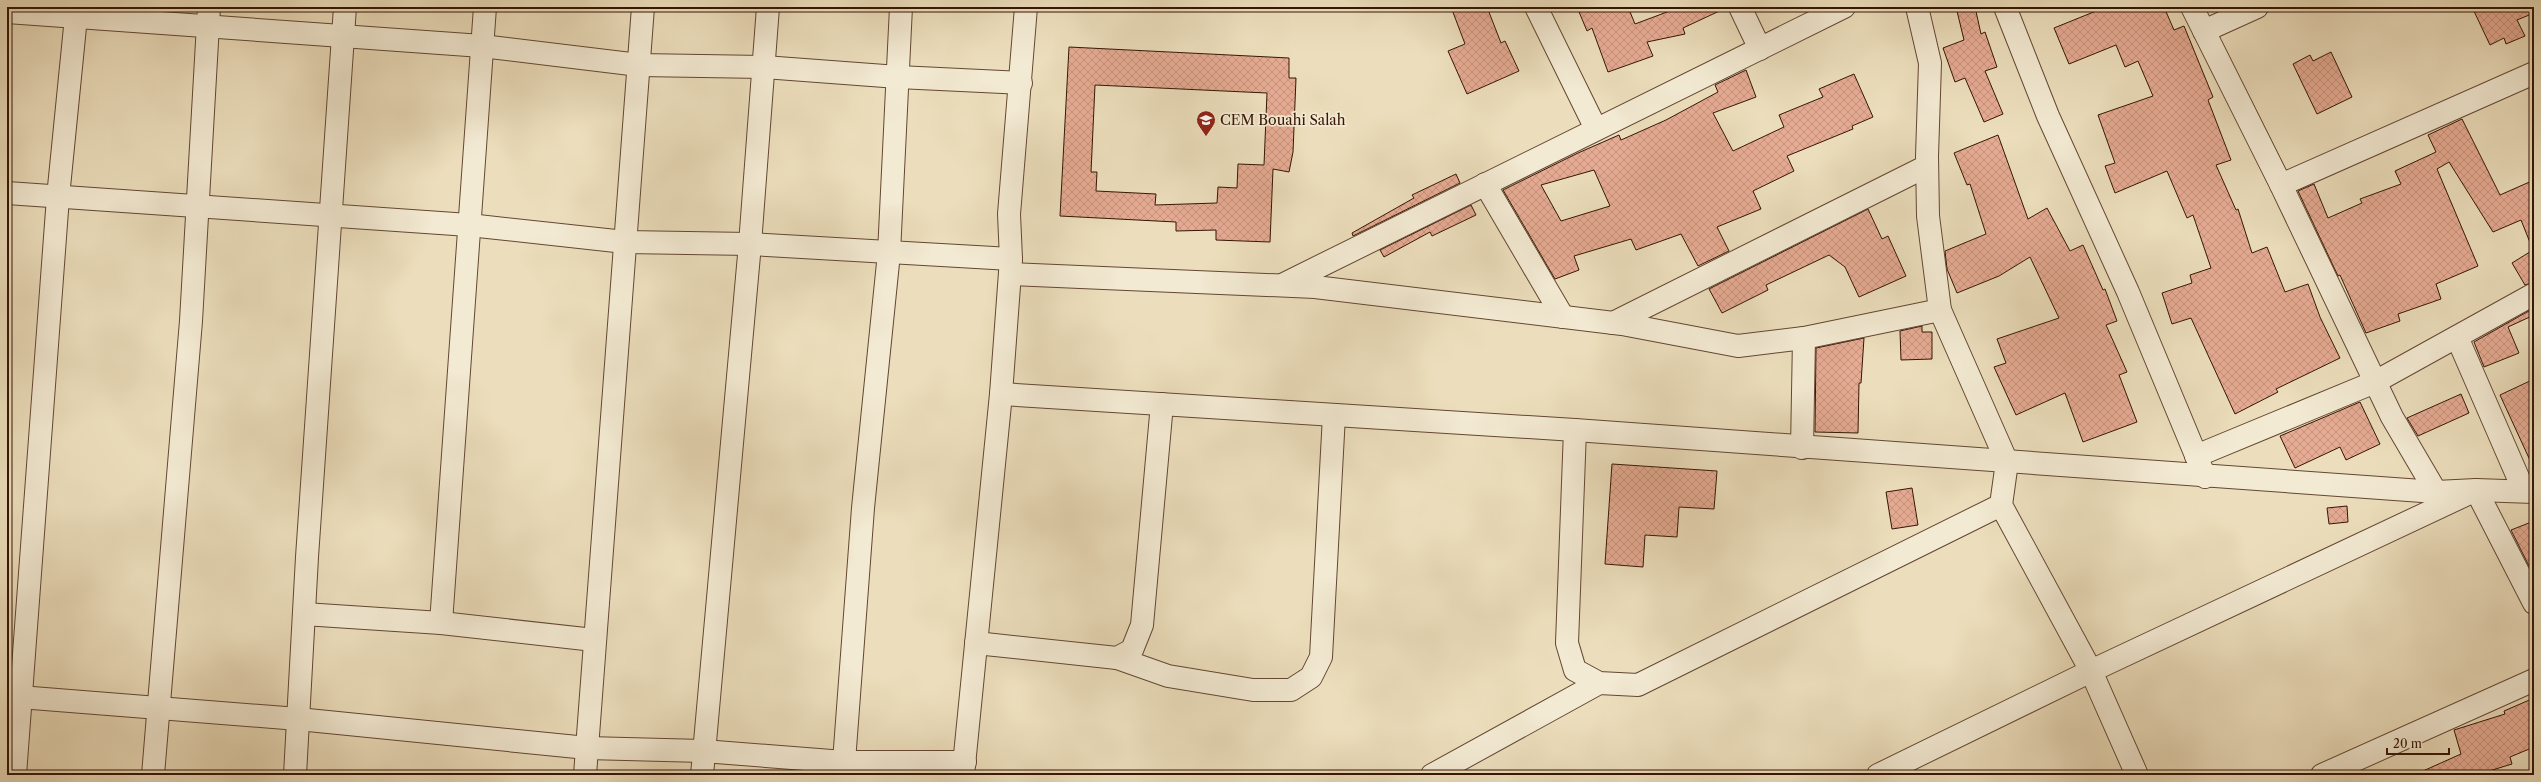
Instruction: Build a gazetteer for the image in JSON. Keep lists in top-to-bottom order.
{
  "places": {
    "school or university": ["CEM Bouahi Salah"]
  },
  "scale_bar": "20 m"
}
